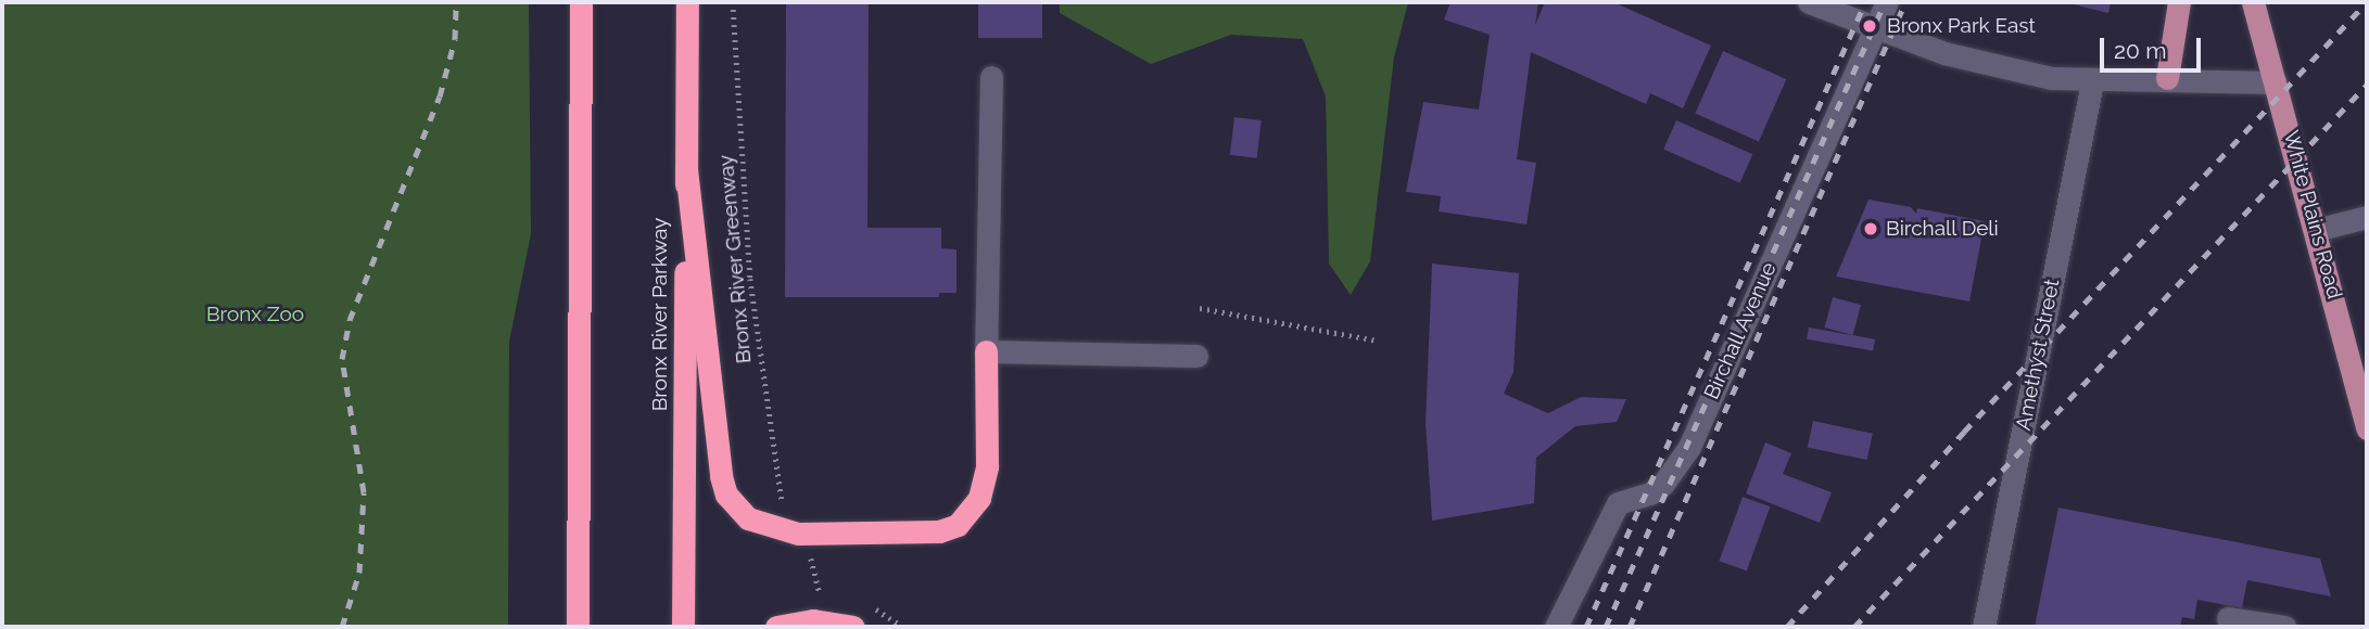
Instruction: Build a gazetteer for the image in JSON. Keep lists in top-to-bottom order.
{
  "streets": {
    "highway": ["Bronx River Parkway"],
    "main road": ["White Plains Road"],
    "street": ["Birchall Avenue", "Amethyst Street"],
    "path": ["Bronx River Greenway"]
  },
  "parks": ["Bronx Zoo"],
  "places": ["Bronx Park East", "Birchall Deli"],
  "scale_bar": "20 m"
}
